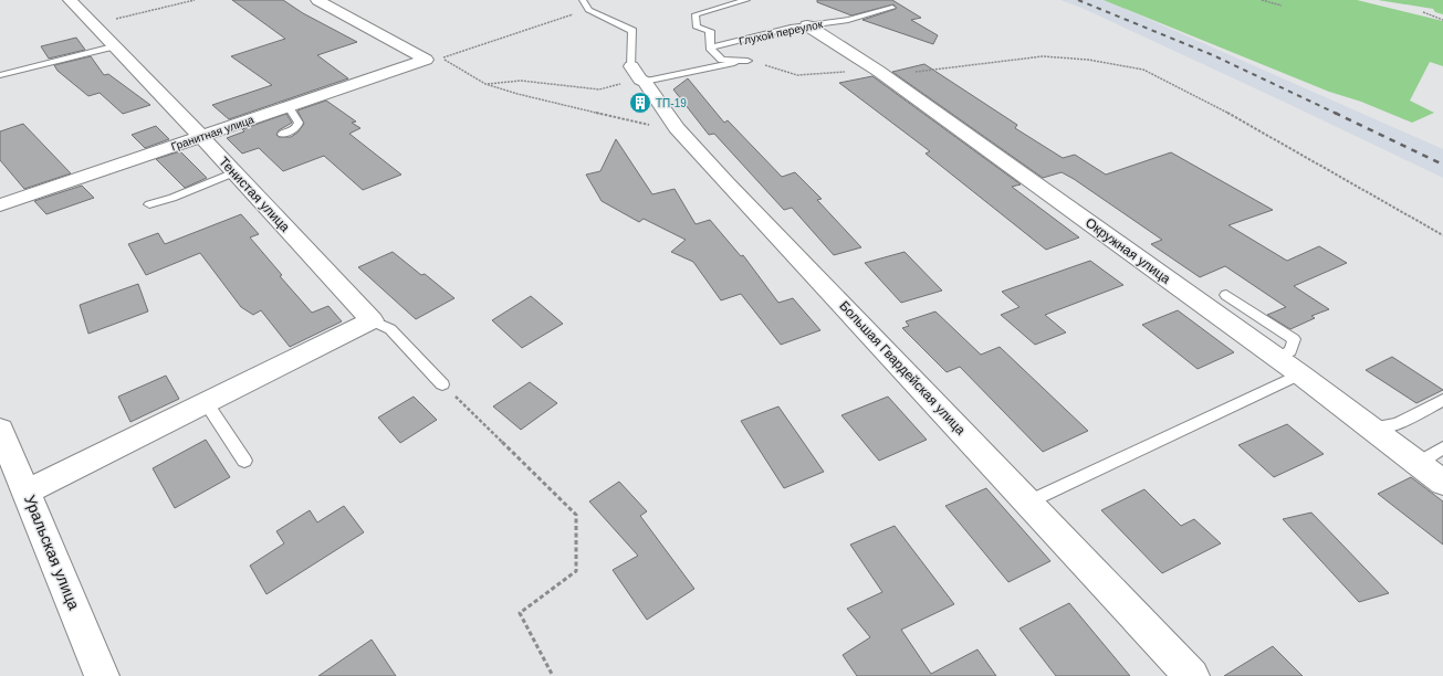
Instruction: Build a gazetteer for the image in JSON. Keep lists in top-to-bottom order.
{
  "streets": {
    "street": [
      "Гранитная улица",
      "Тенистая улица",
      "Окружная улица",
      "Большая Гвардейская улица",
      "Уральская улица"
    ],
    "lane": ["Глухой переулок"]
  },
  "crossings": [
    ["Глухой переулок", "Окружная улица"],
    ["Гранитная улица", "Тенистая улица"]
  ],
  "places": {
    "building": ["ТП-19"]
  }
}
